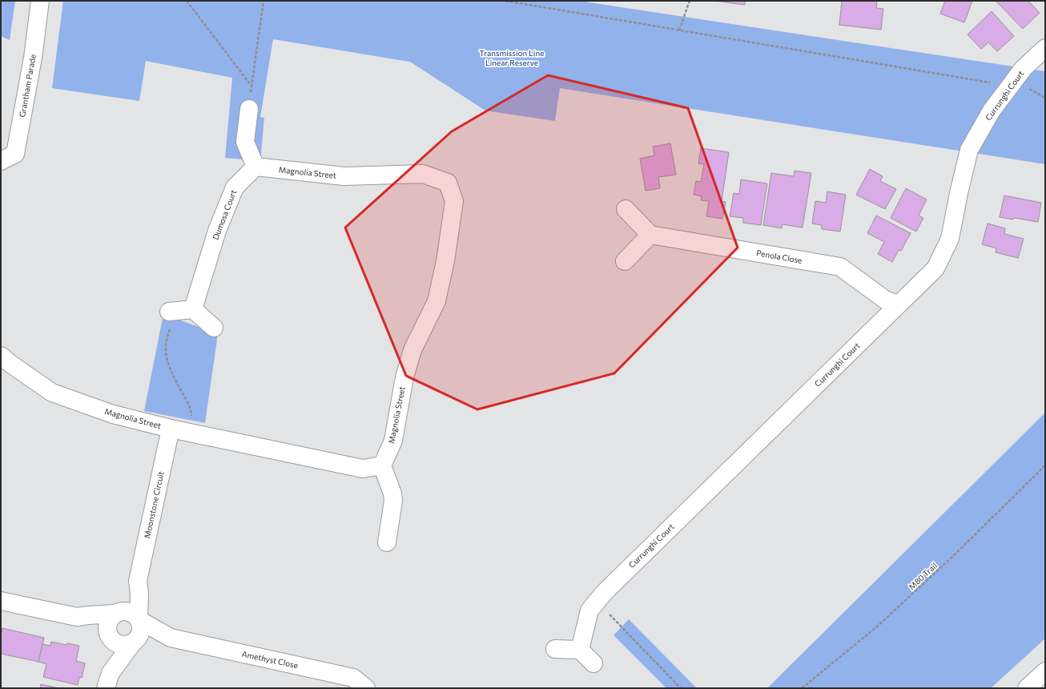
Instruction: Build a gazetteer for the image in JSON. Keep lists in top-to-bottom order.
{
  "streets": {
    "main road": [
      "Grantham Parade",
      "Currunghi Court",
      "Magnolia Street",
      "Dumosa Court",
      "Penola Close",
      "Moonstone Circuit",
      "Amethyst Close"
    ],
    "path": ["M80 Trail"]
  },
  "crossings": [
    ["Currunghi Court", "Penola Close"],
    ["Magnolia Street", "Dumosa Court"],
    ["Magnolia Street", "Moonstone Circuit"],
    ["Moonstone Circuit", "Amethyst Close"]
  ],
  "parks": ["Transmission Line Linear Reserve"]
}
